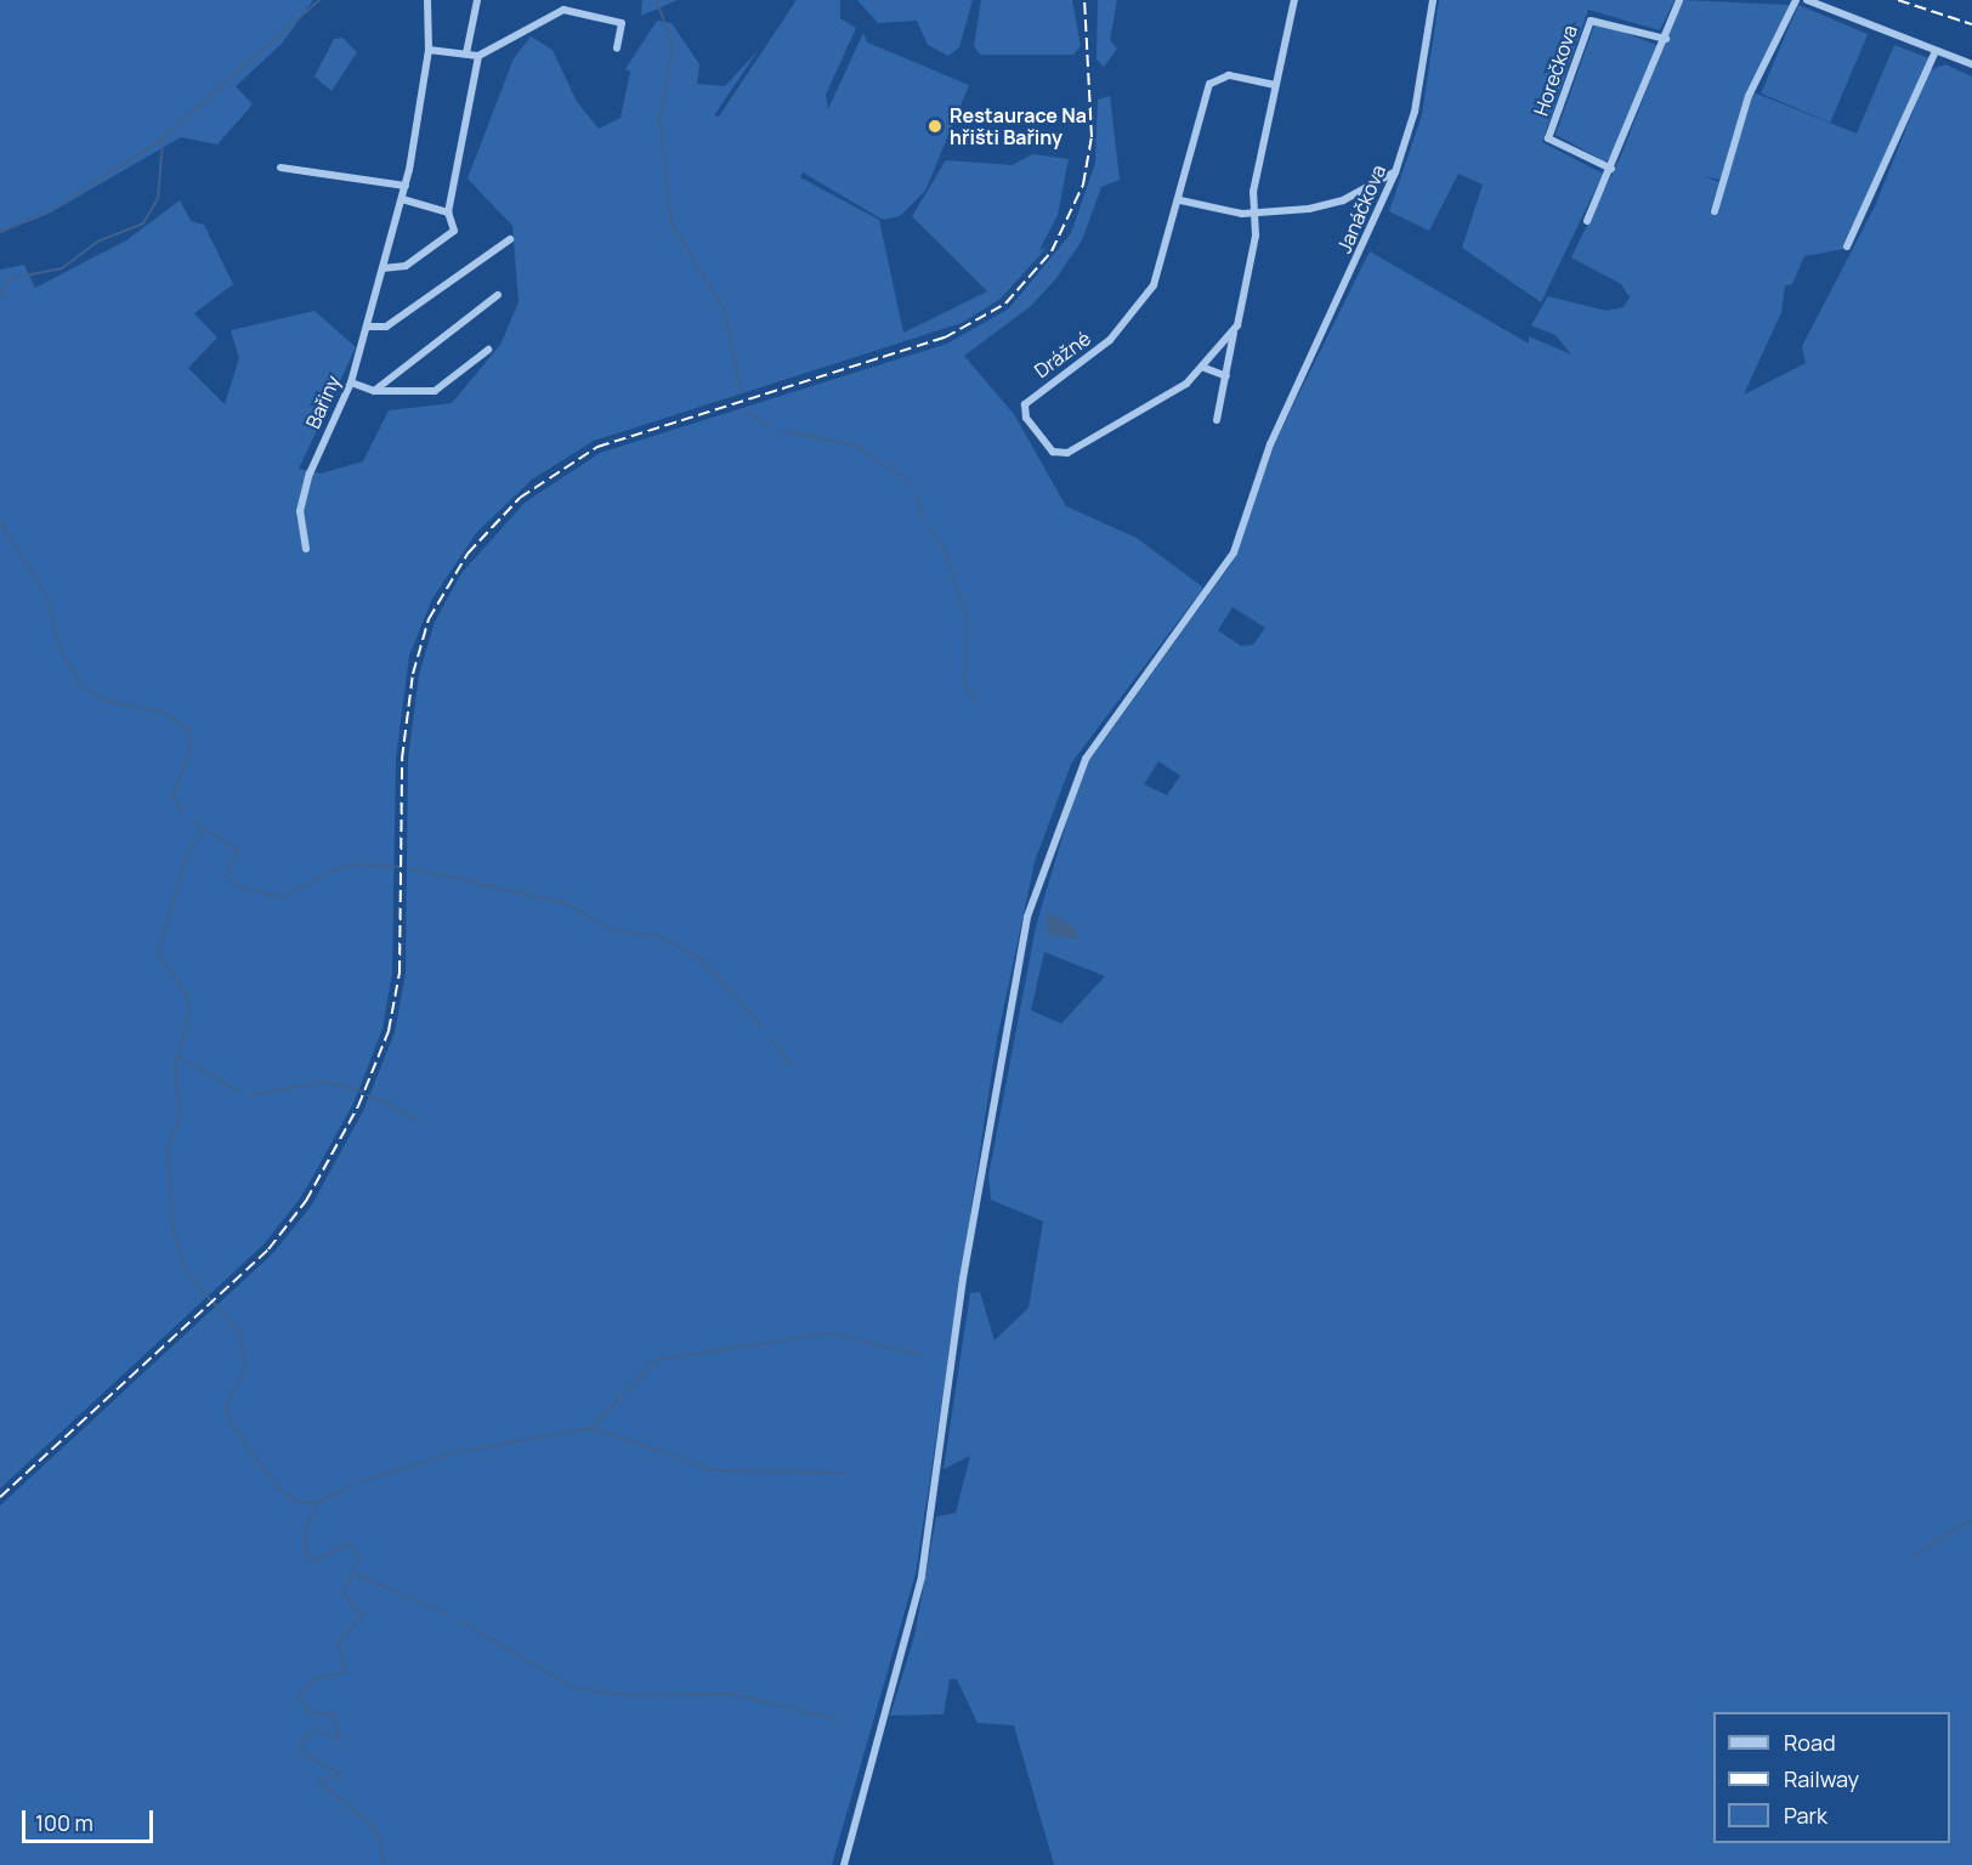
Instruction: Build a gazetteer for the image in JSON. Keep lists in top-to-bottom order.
{
  "streets": {
    "street": [
      "Horečkova",
      "Janáčkova",
      "Drážné",
      "Bařiny"
    ]
  },
  "places": ["Restaurace Na hřišti Bařiny"],
  "legend": ["Road", "Railway", "Park"],
  "scale_bar": "100 m"
}
